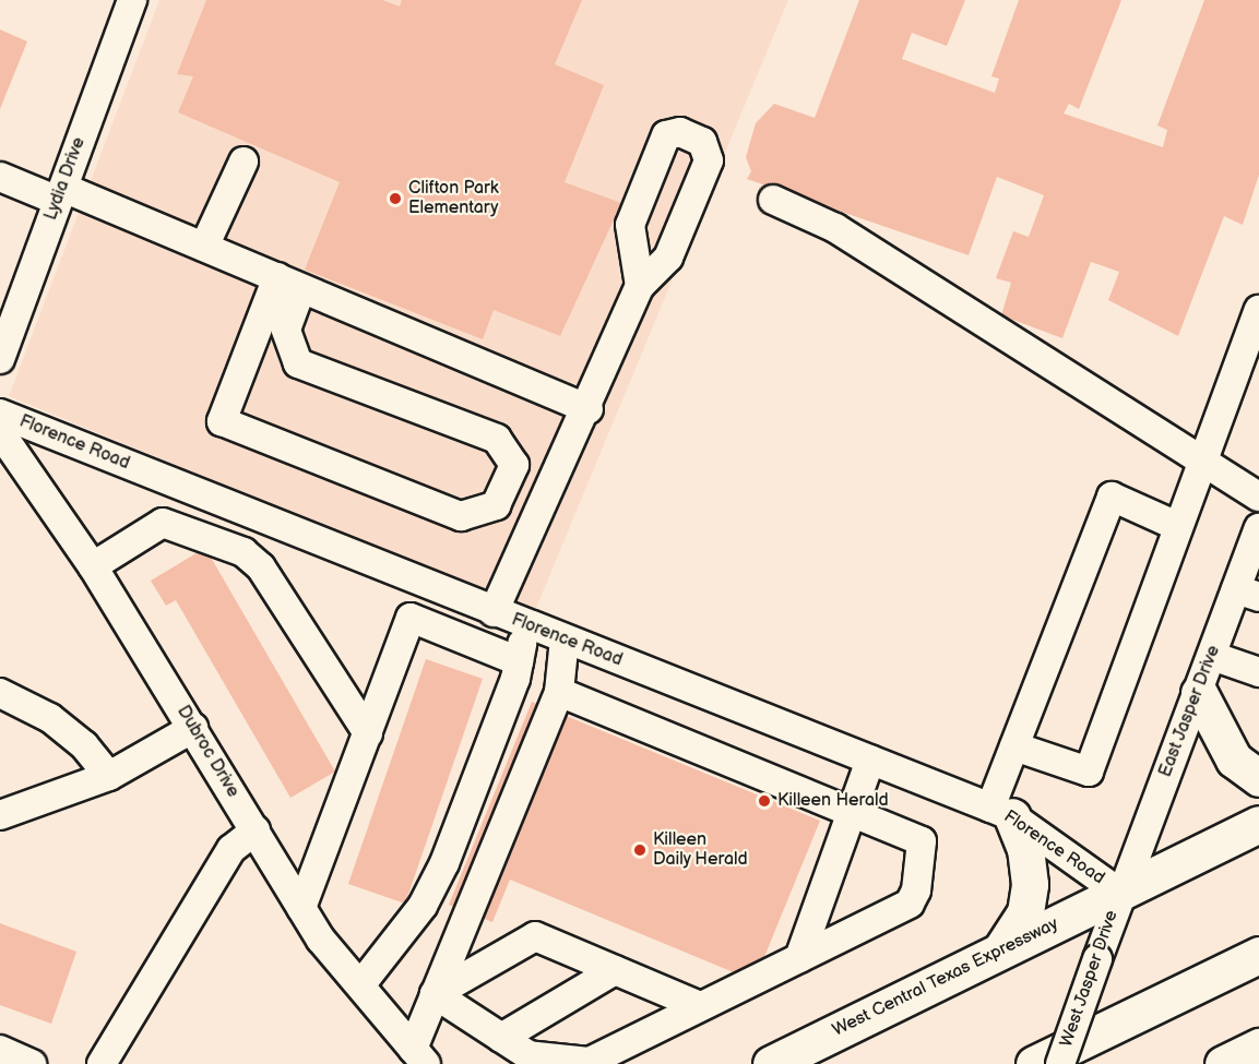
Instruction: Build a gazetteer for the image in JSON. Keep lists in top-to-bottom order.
{
  "streets": {
    "main road": ["West Central Texas Expressway"],
    "street": [
      "Lydia Drive",
      "Florence Road",
      "East Jasper Drive",
      "Dubroc Drive",
      "West Jasper Drive"
    ]
  },
  "crossings": [
    ["Florence Road", "East Jasper Drive"],
    ["Florence Road", "West Central Texas Expressway"],
    ["Florence Road", "West Jasper Drive"],
    ["East Jasper Drive", "West Central Texas Expressway"],
    ["East Jasper Drive", "West Jasper Drive"],
    ["West Central Texas Expressway", "West Jasper Drive"]
  ],
  "places": ["Clifton Park Elementary", "Killeen Herald", "Killeen Daily Herald"]
}
